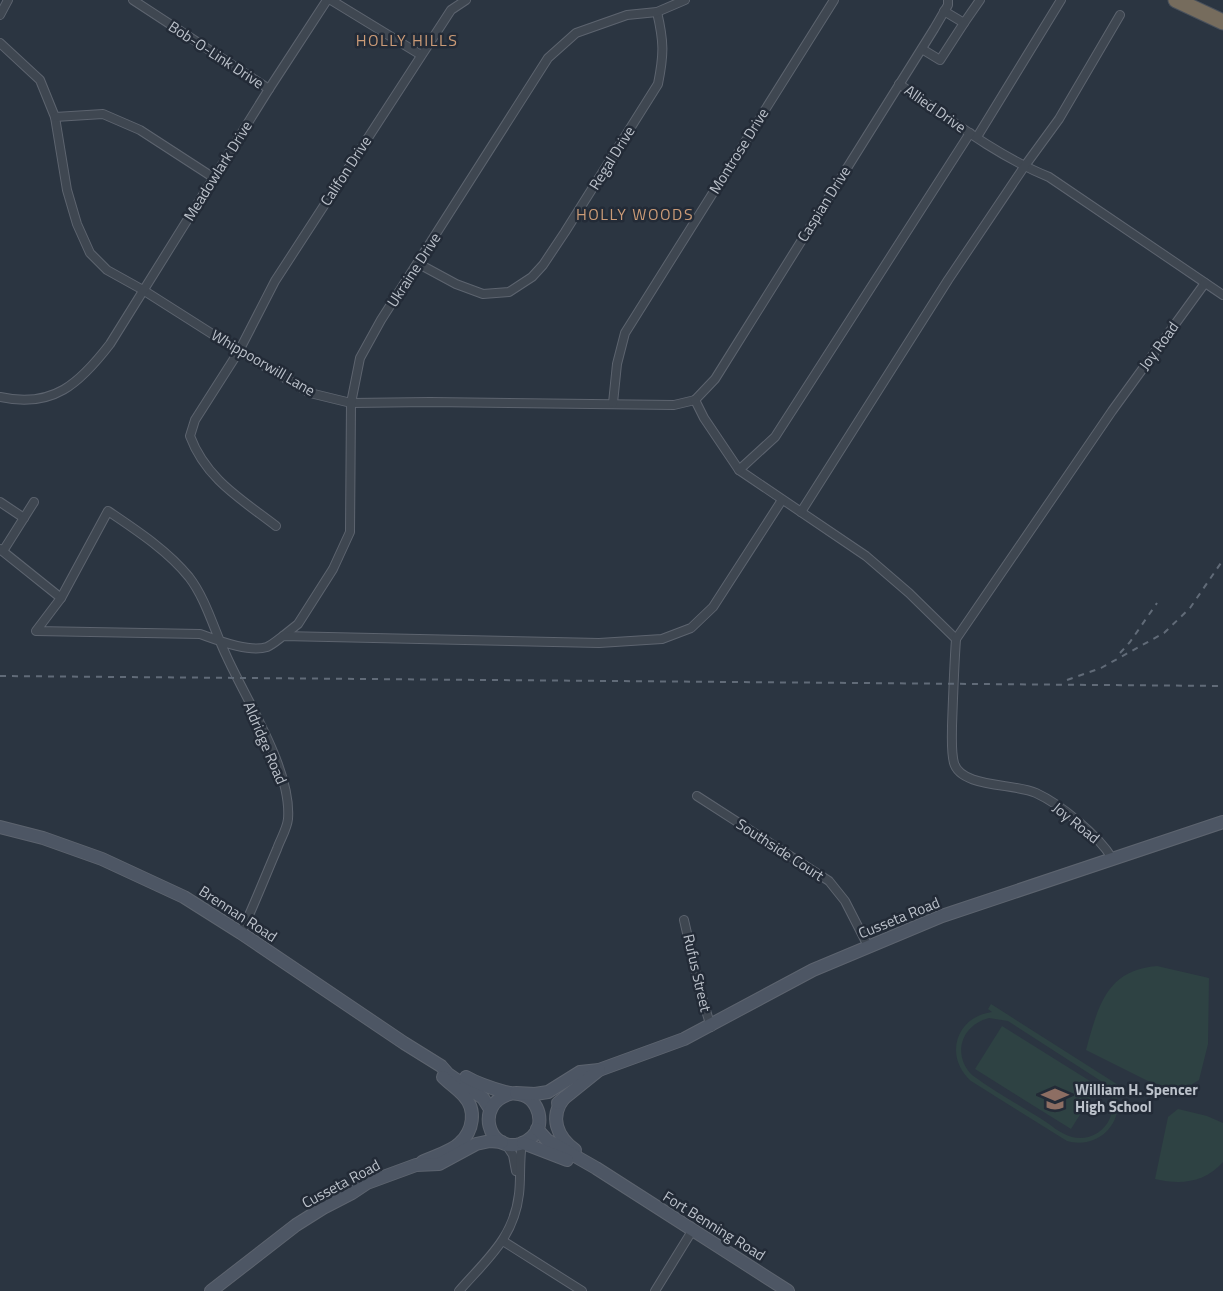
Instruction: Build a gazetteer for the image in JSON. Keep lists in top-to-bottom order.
{
  "streets": {
    "street": [
      "Bob-O-Link Drive",
      "Allied Drive",
      "Montrose Drive",
      "Regal Drive",
      "Meadowlark Drive",
      "Califon Drive",
      "Caspian Drive",
      "Ukraine Drive",
      "Joy Road",
      "Whippoorwill Lane",
      "Aldridge Road",
      "Southside Court",
      "Brennan Road",
      "Cusseta Road",
      "Rufus Street",
      "Fort Benning Road"
    ]
  },
  "crossings": [
    ["Bob-O-Link Drive", "Meadowlark Drive"],
    ["Allied Drive", "Caspian Drive"],
    ["Montrose Drive", "Whippoorwill Lane"],
    ["Regal Drive", "Ukraine Drive"],
    ["Meadowlark Drive", "Whippoorwill Lane"],
    ["Califon Drive", "Whippoorwill Lane"],
    ["Caspian Drive", "Whippoorwill Lane"],
    ["Ukraine Drive", "Whippoorwill Lane"],
    ["Joy Road", "Cusseta Road"],
    ["Aldridge Road", "Brennan Road"],
    ["Southside Court", "Cusseta Road"],
    ["Brennan Road", "Cusseta Road"],
    ["Brennan Road", "Fort Benning Road"],
    ["Cusseta Road", "Rufus Street"],
    ["Cusseta Road", "Fort Benning Road"]
  ],
  "districts": ["HOLLY HILLS", "HOLLY WOODS"],
  "places": {
    "school or university": ["William H. Spencer High School"]
  }
}
